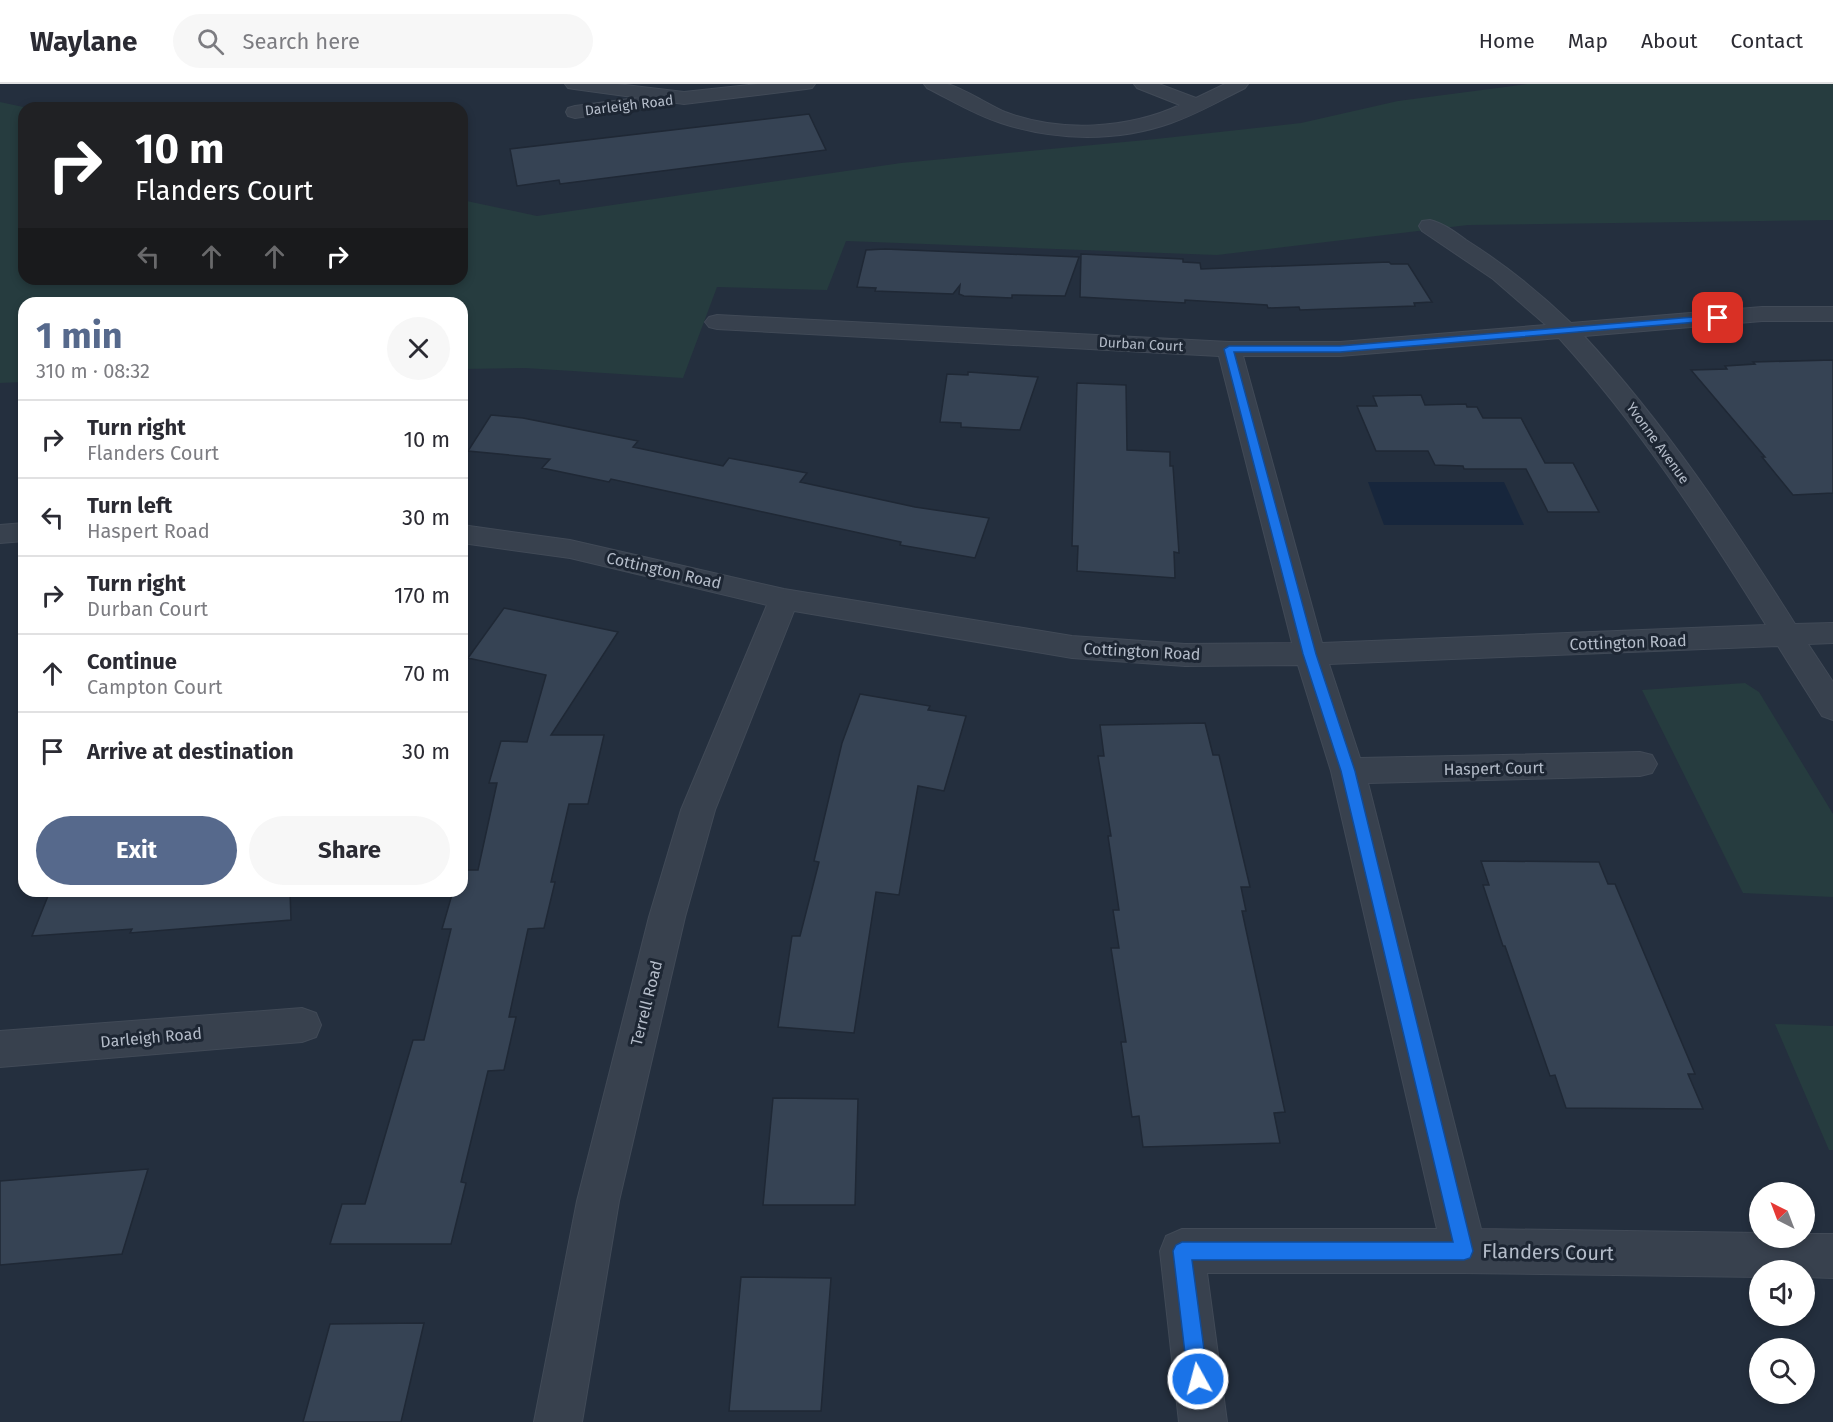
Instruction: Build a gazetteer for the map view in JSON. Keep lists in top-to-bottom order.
{
  "streets": {
    "street": [
      "Darleigh Road",
      "Durban Court",
      "Yvonne Avenue",
      "Cottington Road",
      "Haspert Court",
      "Terrell Road",
      "Flanders Court"
    ]
  },
  "crossings": [
    ["Durban Court", "Yvonne Avenue"],
    ["Yvonne Avenue", "Cottington Road"],
    ["Cottington Road", "Terrell Road"]
  ],
  "north": "top left",
  "page": {
    "header": "Waylane",
    "search": "Search here",
    "nav": [
      "Home",
      "Map",
      "About",
      "Contact"
    ],
    "turn": ["10 m", "Flanders Court"],
    "heading": ["1 min", "310 m · 08:32"],
    "list": [
      {
        "name": "Turn right",
        "note": "Flanders Court",
        "value": "10 m"
      },
      {
        "name": "Turn left",
        "note": "Haspert Road",
        "value": "30 m"
      },
      {
        "name": "Turn right",
        "note": "Durban Court",
        "value": "170 m"
      },
      {
        "name": "Continue",
        "note": "Campton Court",
        "value": "70 m"
      },
      {
        "name": "Arrive at destination",
        "value": "30 m"
      }
    ],
    "buttons": ["Exit", "Share"]
  }
}
